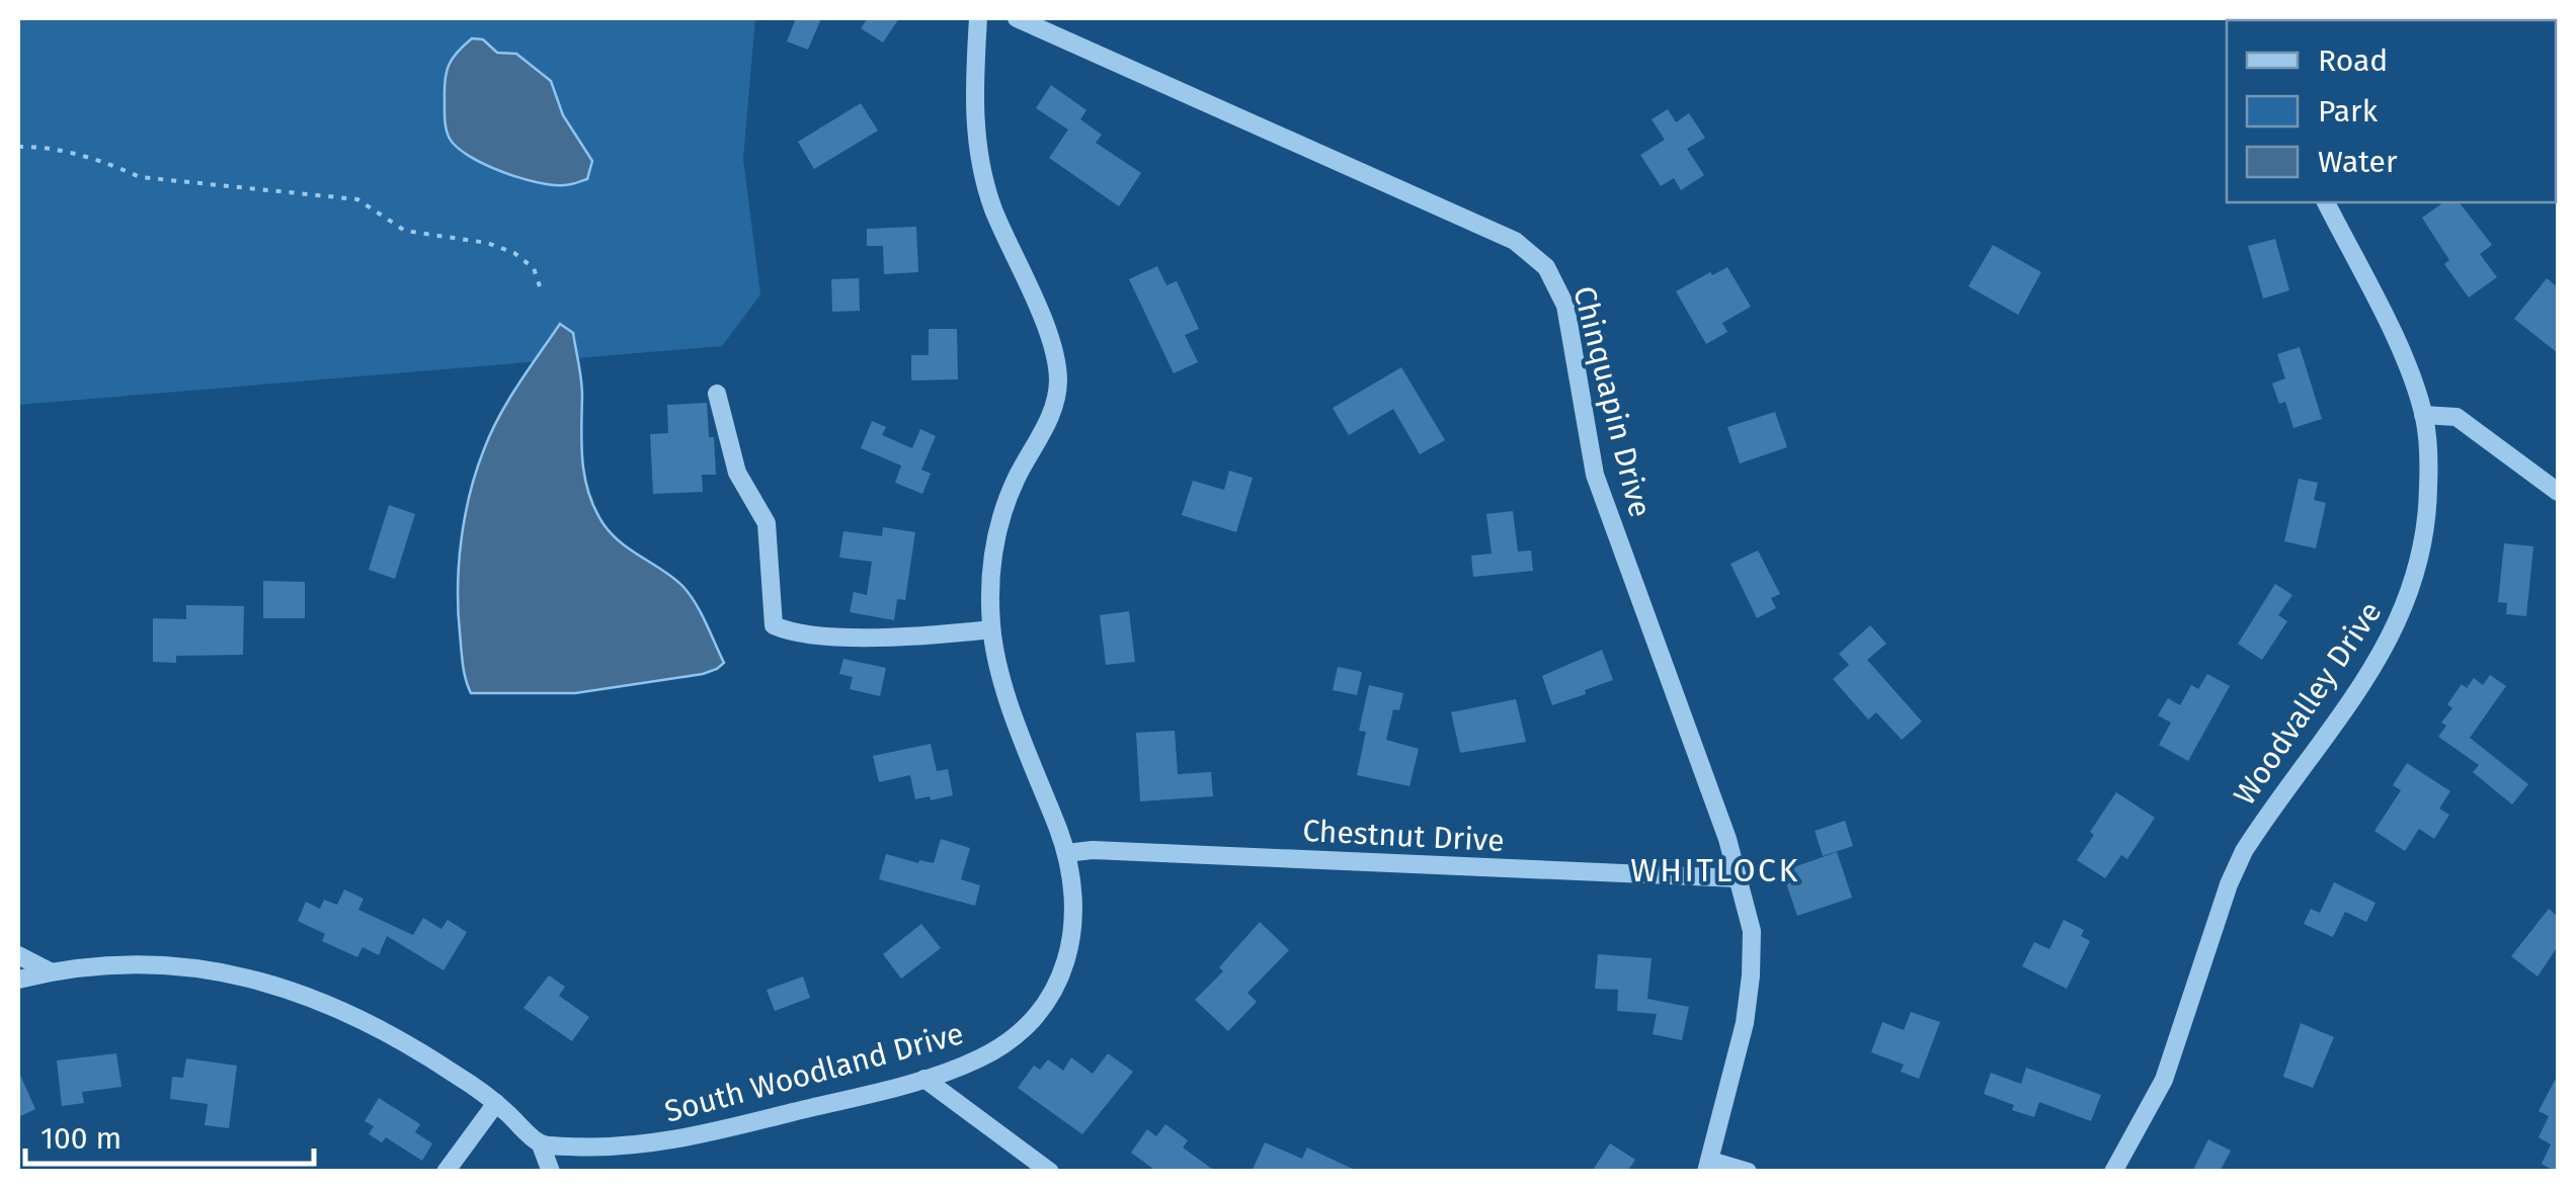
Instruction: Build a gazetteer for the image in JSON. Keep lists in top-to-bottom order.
{
  "streets": {
    "street": [
      "Chinquapin Drive",
      "Woodvalley Drive",
      "Chestnut Drive",
      "South Woodland Drive"
    ]
  },
  "crossings": [
    ["Chinquapin Drive", "Chestnut Drive"],
    ["Chestnut Drive", "South Woodland Drive"]
  ],
  "districts": ["WHITLOCK"],
  "legend": ["Road", "Park", "Water"],
  "scale_bar": "100 m"
}
